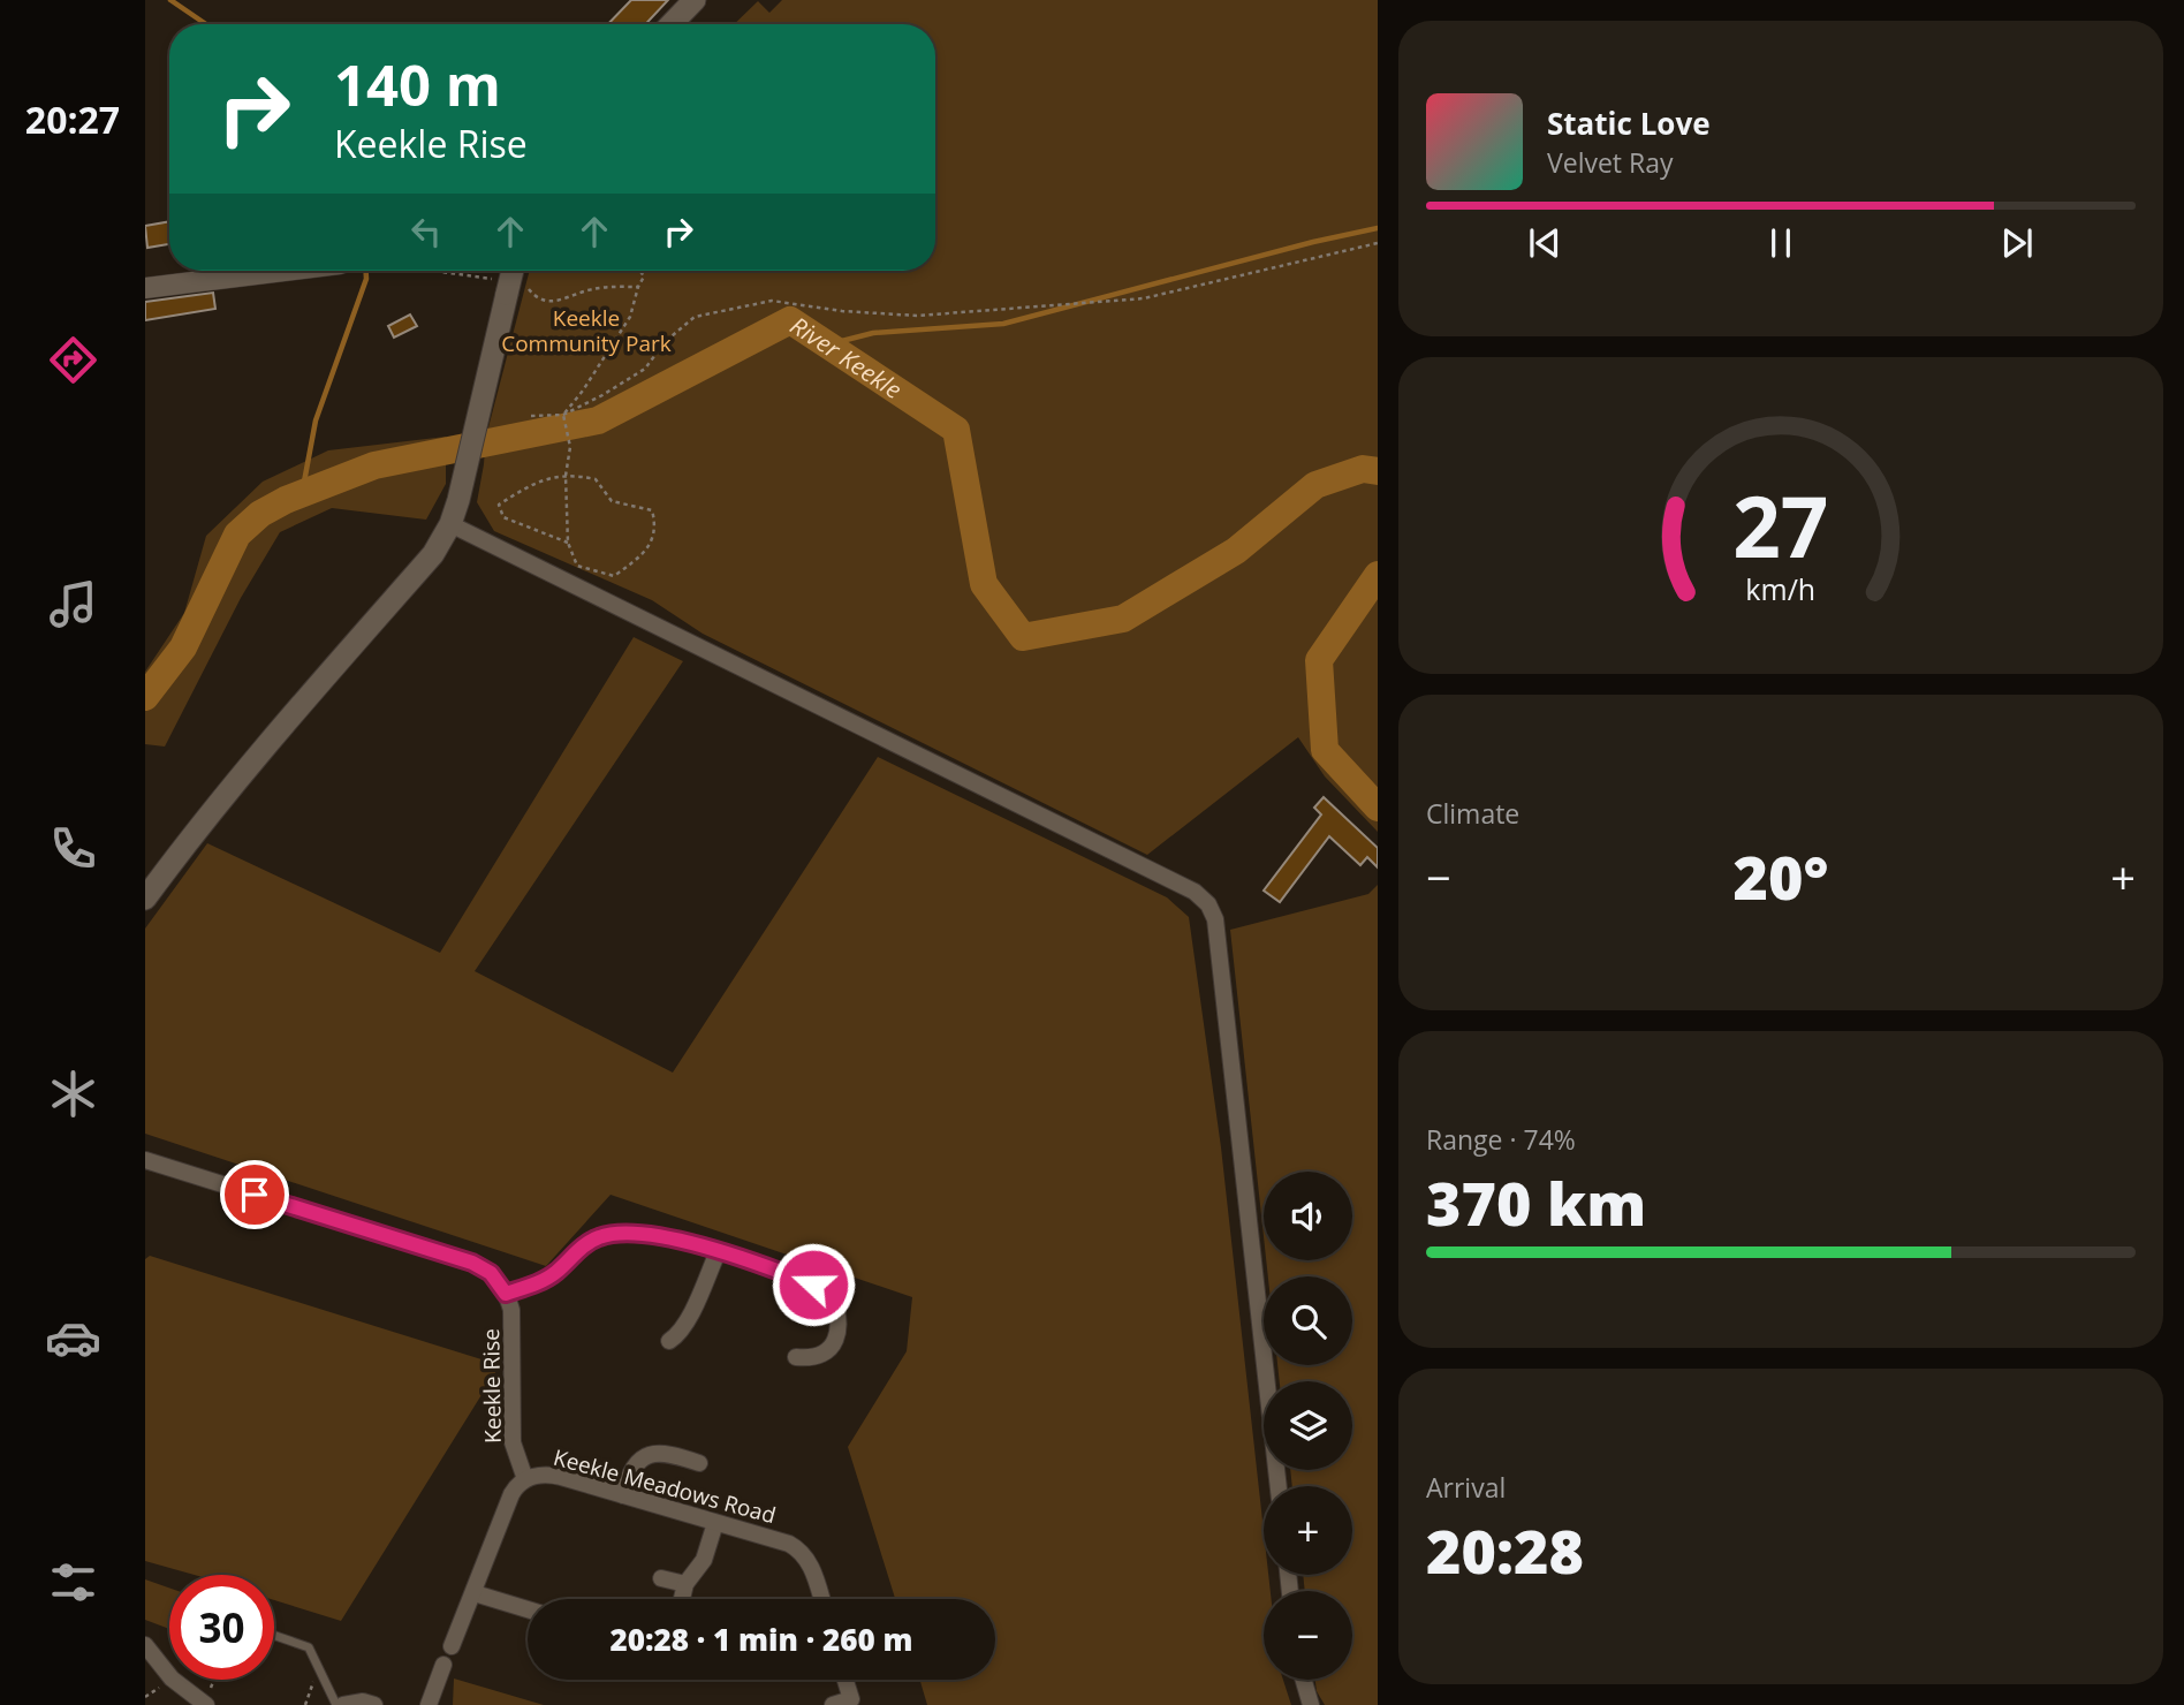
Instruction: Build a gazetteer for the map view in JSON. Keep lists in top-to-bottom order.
{
  "streets": {
    "street": ["Keekle Rise", "Keekle Meadows Road"]
  },
  "crossings": [
    ["Keekle Rise", "Keekle Meadows Road"]
  ],
  "water": ["River Keekle"],
  "parks": ["Keekle Community Park"],
  "page": {
    "tabs": "20:27",
    "turn": ["140 m", "Keekle Rise"],
    "song": ["Static Love", "Velvet Ray"],
    "tile": [
      "Climate",
      ["Range · 74%", "370 km"],
      ["Arrival", "20:28"]
    ],
    "heat": ["−", "20°", "+"],
    "map_buttons": ["+", "−"],
    "limit": "30",
    "trip": "20:28 · 1 min · 260 m",
    "gauge": ["27", "km/h"]
  }
}
